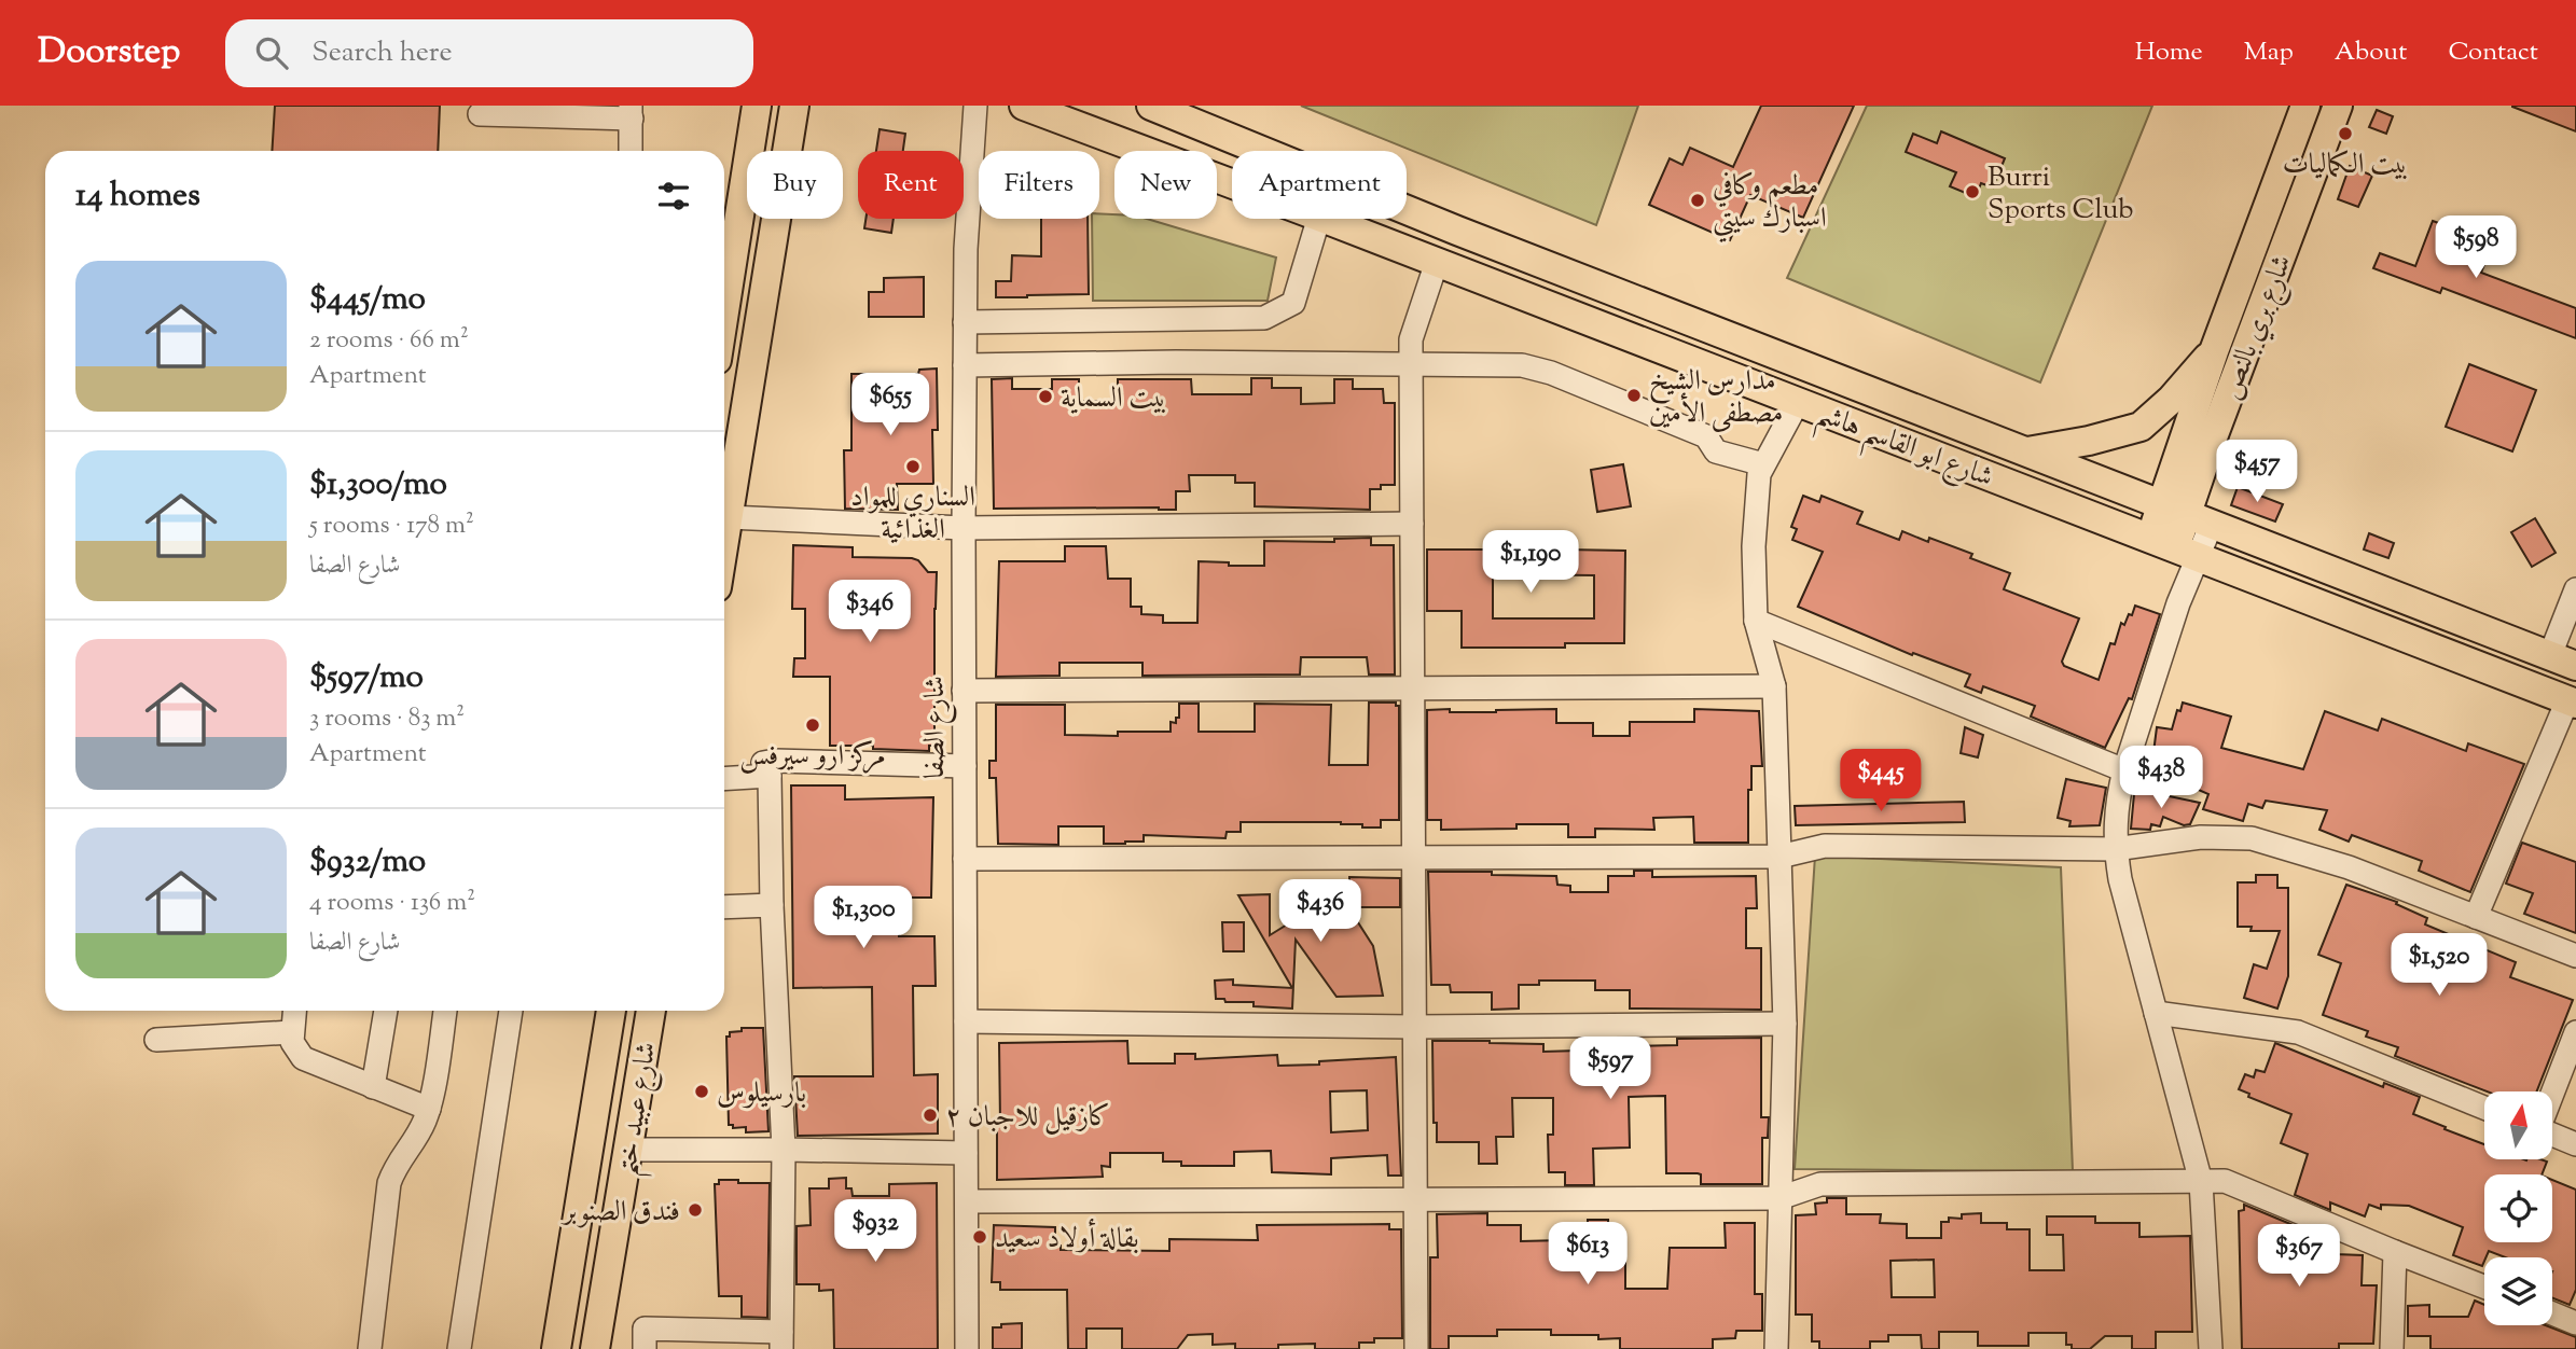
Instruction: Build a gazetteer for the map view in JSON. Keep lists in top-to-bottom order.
{
  "streets": {
    "main road": ["شارع بري بالنص", "شارع ابو القاسم هاشم", "شارع عبيد ختم"],
    "street": ["شارع الصفا"]
  },
  "crossings": [
    ["شارع بري بالنص", "شارع ابو القاسم هاشم"]
  ],
  "places": [
    "بيت الكماليات",
    "Burri Sports Club",
    "مطعم وكافي اسبارك سيتي",
    "مدارس الشيخ مصطفى الأمين",
    "بيت السماية",
    "السناري للمواد الغذائية",
    "مركز ارو سيرفس",
    "بارسيلوس",
    "كازقيل للاجبان ٢",
    "فندق الصنوبر",
    "بقالة أولاد سعيد"
  ],
  "north": "top",
  "page": {
    "header": "Doorstep",
    "search": "Search here",
    "nav": [
      "Home",
      "Map",
      "About",
      "Contact"
    ],
    "chip": [
      "Buy",
      "Rent",
      "Filters",
      "New",
      "Apartment"
    ],
    "heading": "14 homes",
    "price": [
      "$598",
      "$655",
      "$457",
      "$1,190",
      "$346",
      "$438",
      "$445",
      "$436",
      "$1,300",
      "$1,520",
      "$597",
      "$932",
      "$613",
      "$367"
    ],
    "list": [
      {
        "name": "$445/mo",
        "note": "2 rooms · 66 m² · Apartment"
      },
      {
        "name": "$1,300/mo",
        "note": "5 rooms · 178 m² · شارع الصفا"
      },
      {
        "name": "$597/mo",
        "note": "3 rooms · 83 m² · Apartment"
      },
      {
        "name": "$932/mo",
        "note": "4 rooms · 136 m² · شارع الصفا"
      }
    ]
  }
}
